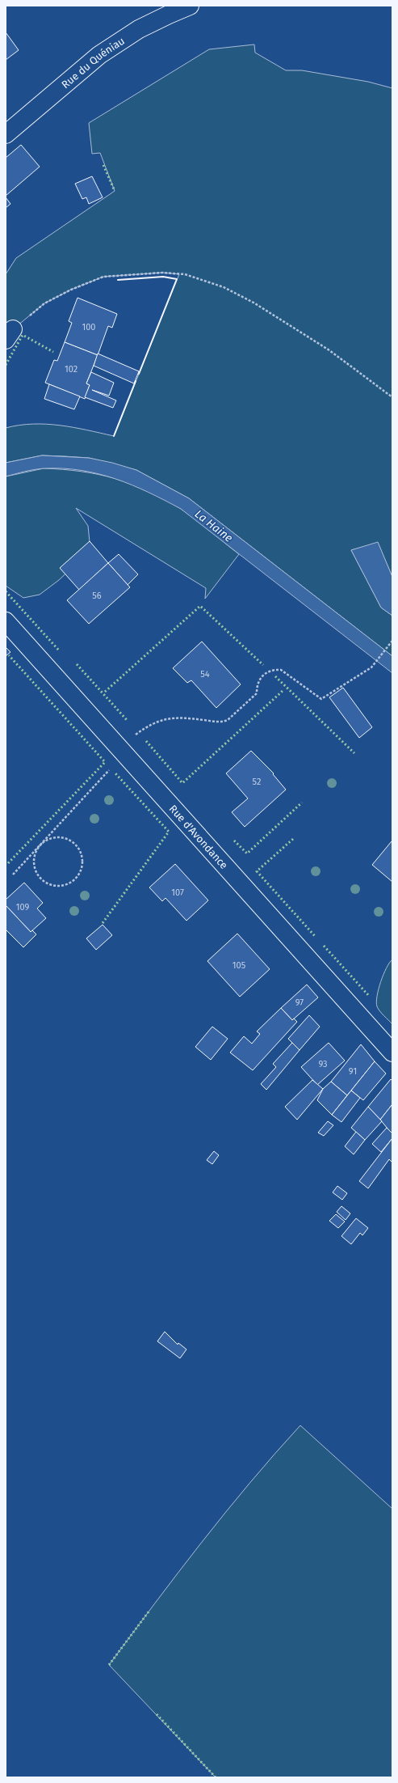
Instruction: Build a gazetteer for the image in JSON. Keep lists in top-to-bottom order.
{
  "streets": {
    "street": ["Rue du Quéniau", "Rue d'Avondance"]
  },
  "water": ["La Haine"],
  "house_numbers": [
    "100",
    "102",
    "56",
    "54",
    "52",
    "107",
    "109",
    "105",
    "97",
    "93",
    "91"
  ]
}
